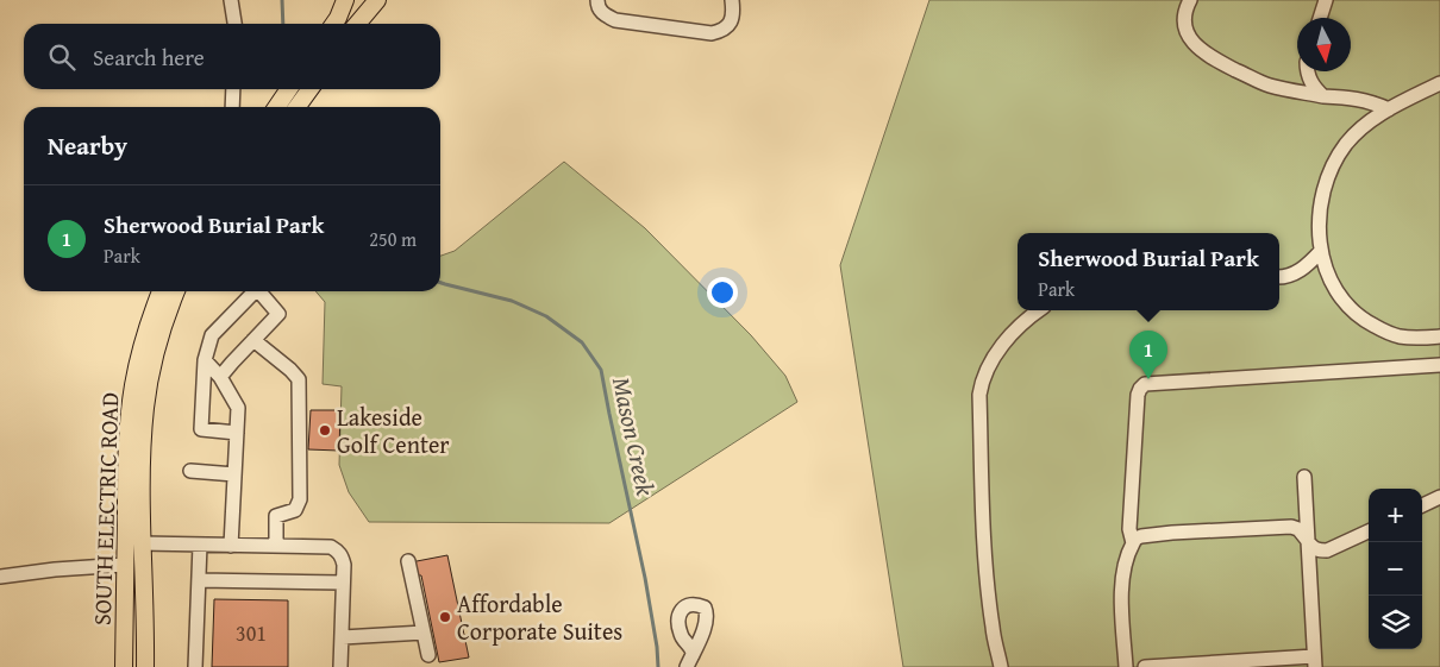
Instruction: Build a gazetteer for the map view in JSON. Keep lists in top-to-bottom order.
{
  "streets": {
    "main road": ["SOUTH ELECTRIC ROAD"]
  },
  "water": ["Mason Creek"],
  "places": ["Lakeside Golf Center", "Affordable Corporate Suites"],
  "house_numbers": ["301"],
  "north": "bottom",
  "page": {
    "search": "Search here",
    "heading": "Nearby",
    "list": [
      {
        "mark": "1",
        "name": "Sherwood Burial Park",
        "note": "Park",
        "value": "250 m"
      }
    ],
    "popup": ["Sherwood Burial Park", "Park"],
    "pins": "1",
    "map_buttons": ["+", "−"]
  }
}
